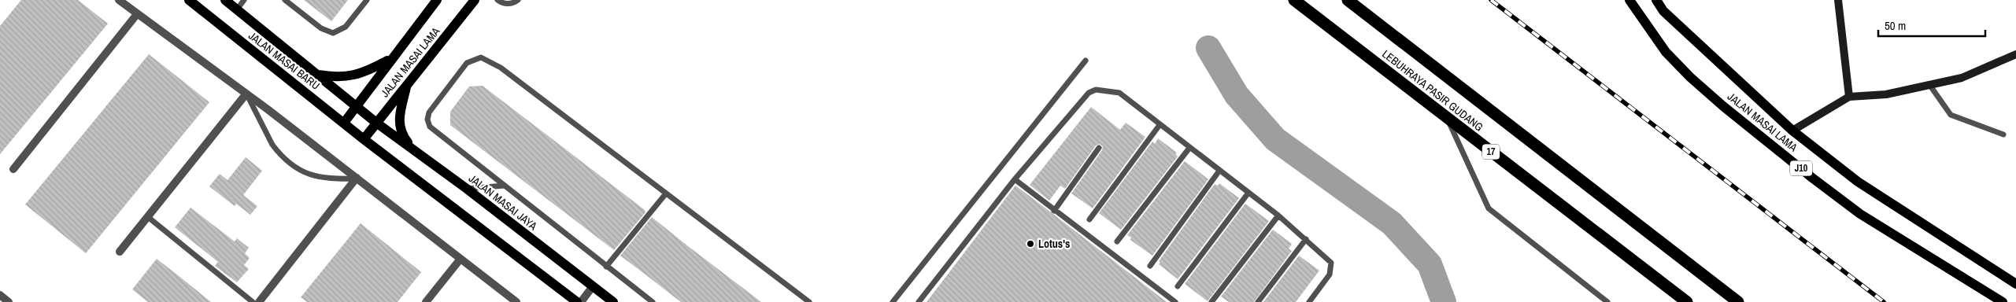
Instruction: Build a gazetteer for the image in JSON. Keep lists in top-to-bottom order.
{
  "streets": {
    "highway": ["LEBUHRAYA PASIR GUDANG", "17"],
    "main road": [
      "JALAN MASAI BARU",
      "JALAN MASAI LAMA",
      "J10",
      "JALAN MASAI JAYA"
    ]
  },
  "crossings": [
    ["JALAN MASAI BARU", "JALAN MASAI LAMA"],
    ["JALAN MASAI BARU", "JALAN MASAI JAYA"],
    ["JALAN MASAI LAMA", "JALAN MASAI JAYA"]
  ],
  "places": ["Lotus's"],
  "scale_bar": "50 m"
}
